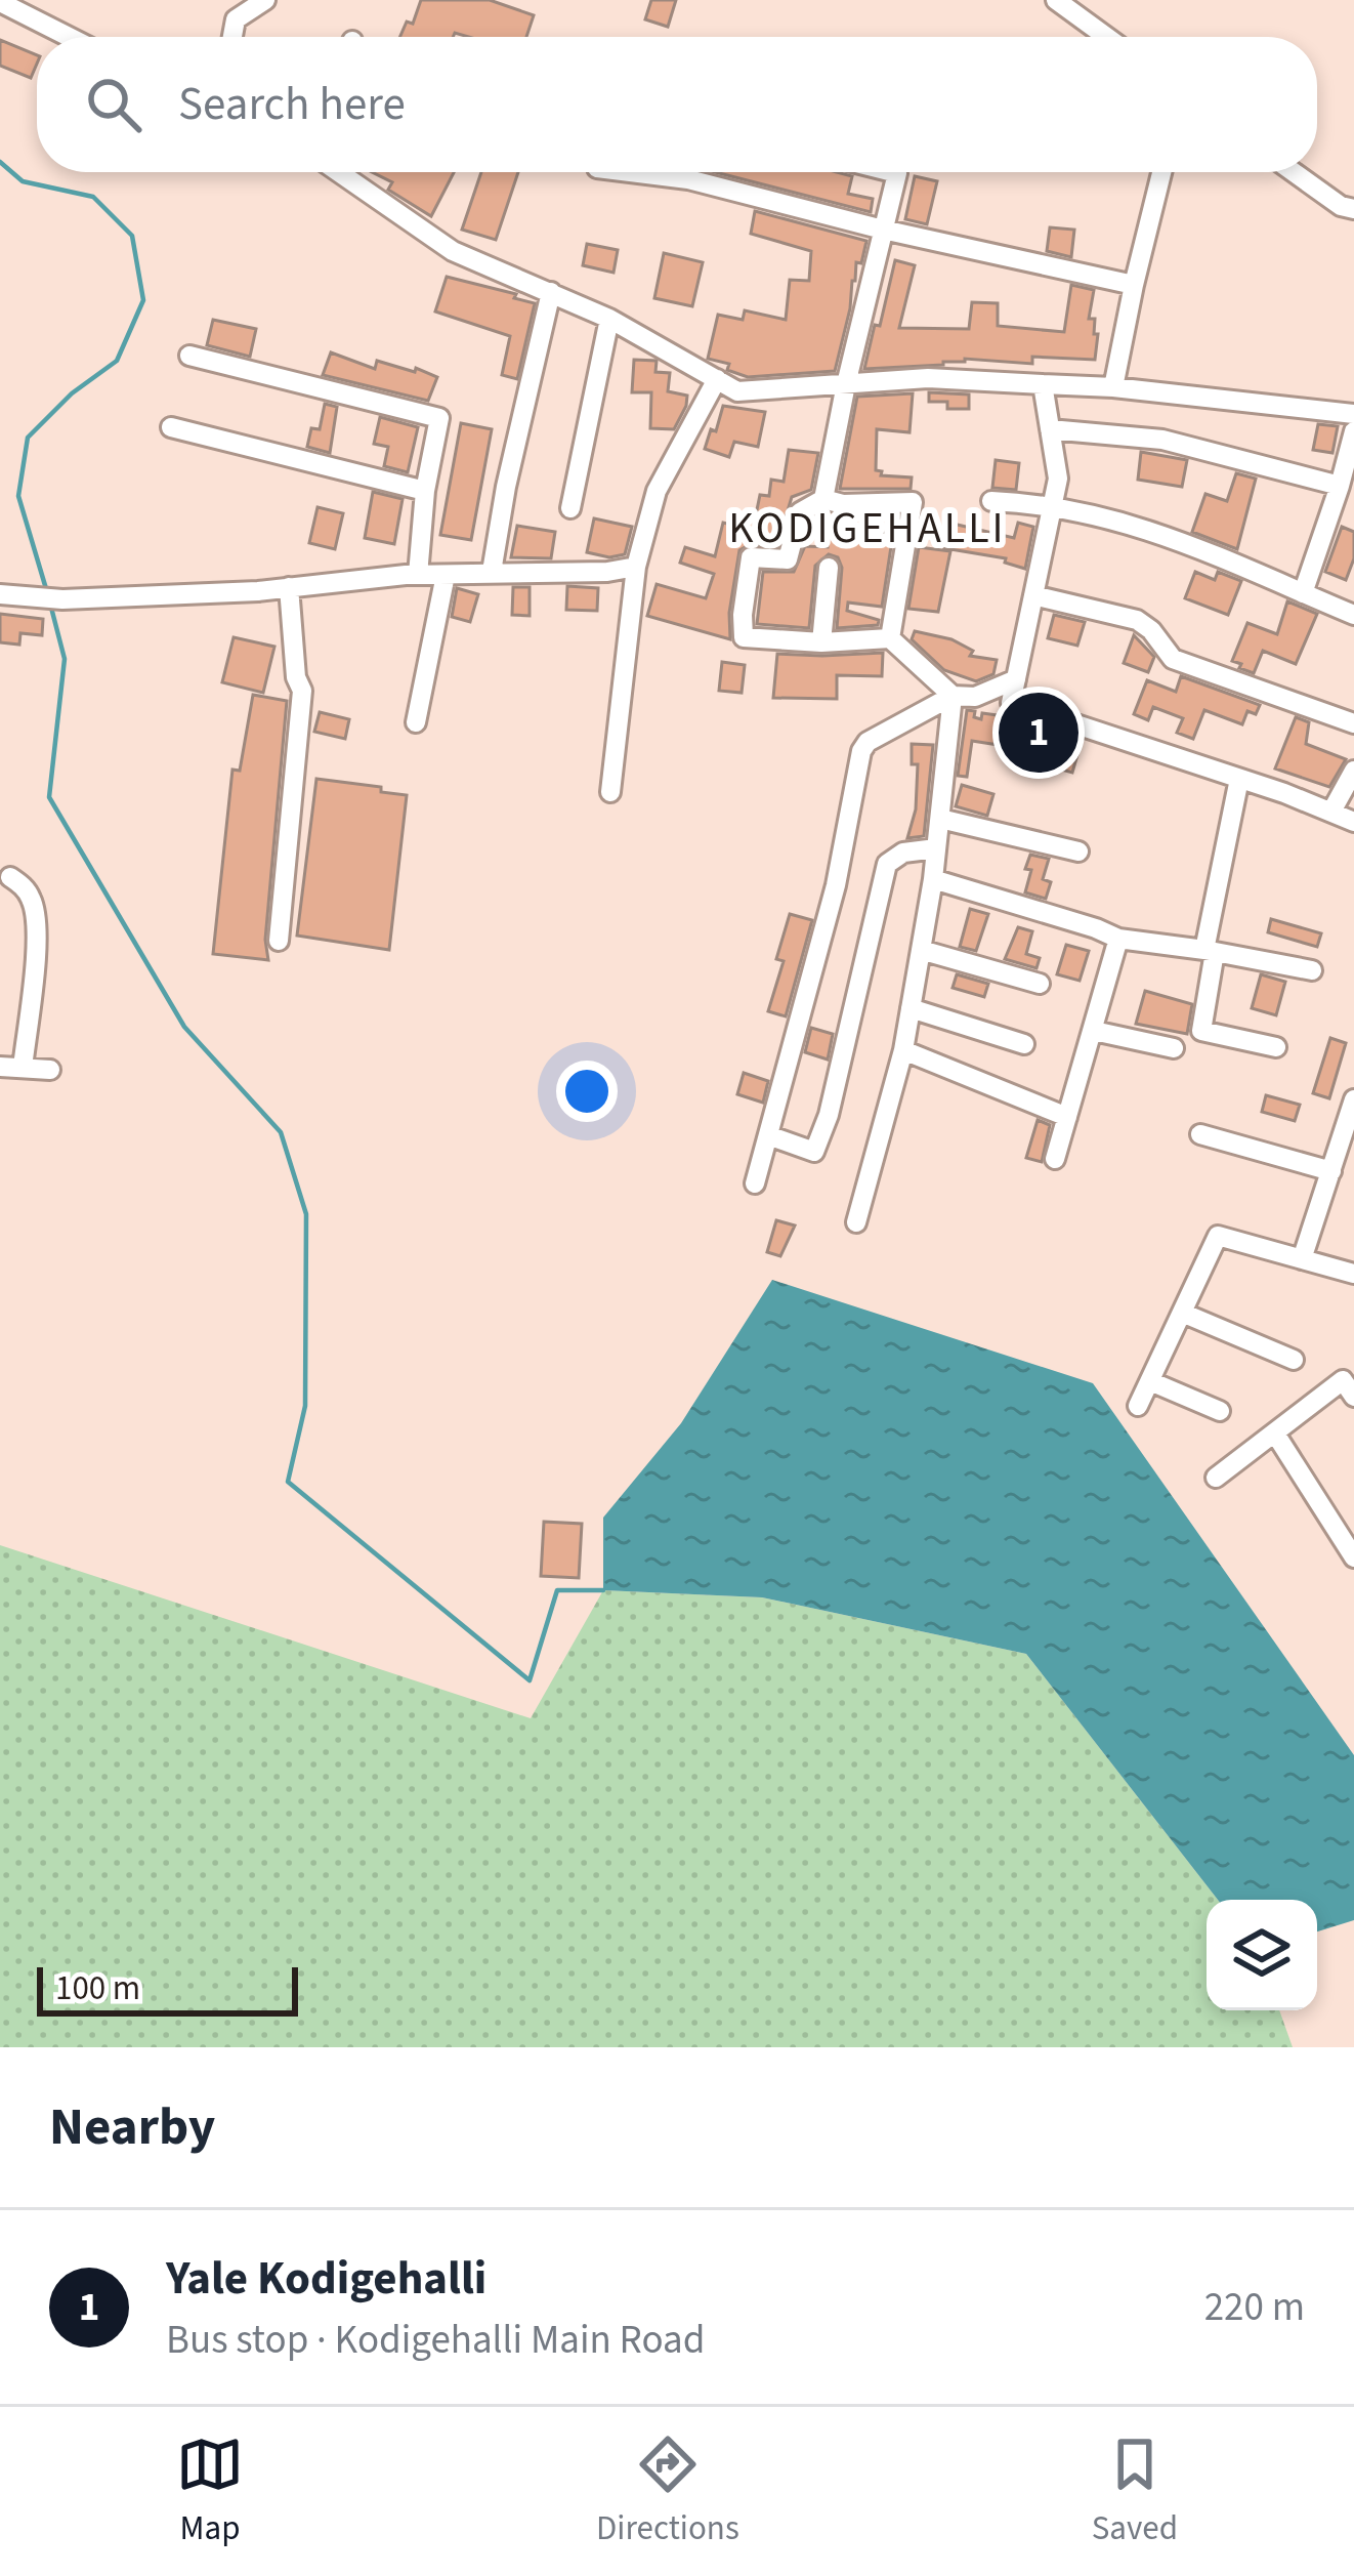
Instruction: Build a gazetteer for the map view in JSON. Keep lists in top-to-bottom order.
{
  "districts": ["KODIGEHALLI"],
  "scale_bar": "100 m",
  "page": {
    "search": "Search here",
    "pins": "1",
    "scale": "100 m",
    "heading": "Nearby",
    "list": [
      {
        "mark": "1",
        "name": "Yale Kodigehalli",
        "note": "Bus stop · Kodigehalli Main Road",
        "value": "220 m"
      }
    ],
    "nav": ["Map", "Directions", "Saved"]
  }
}
